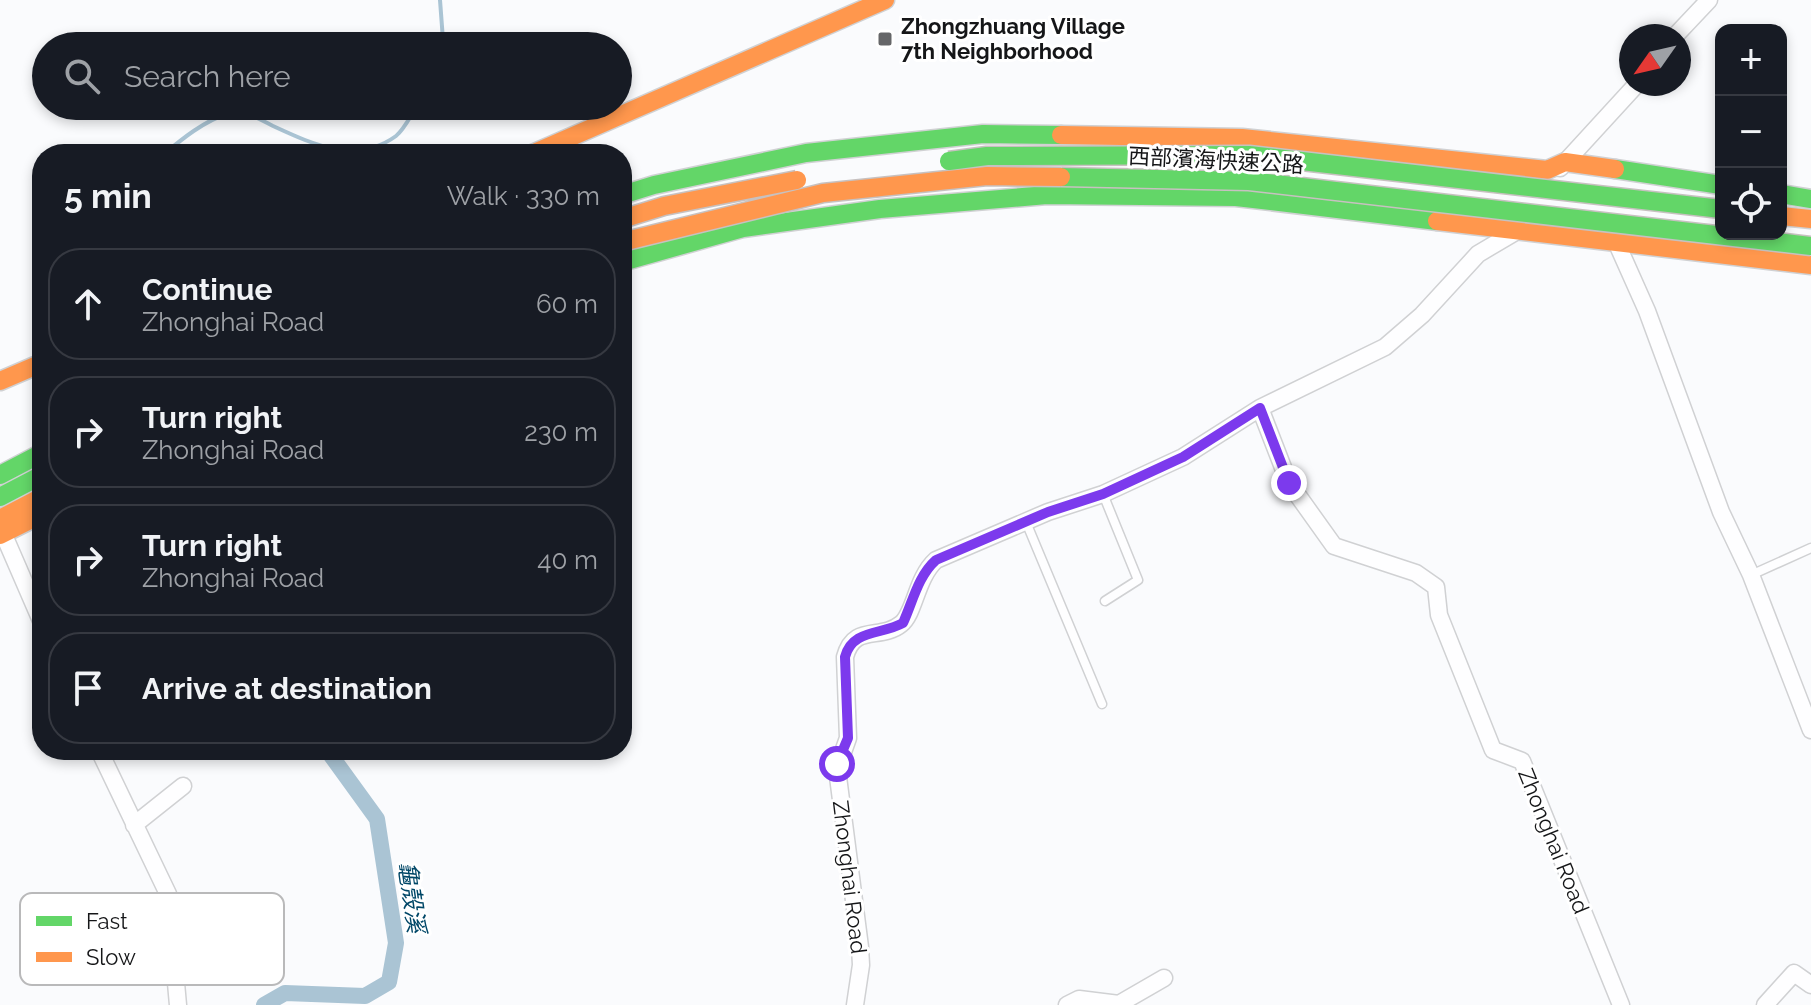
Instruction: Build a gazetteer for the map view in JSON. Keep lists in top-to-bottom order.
{
  "streets": {
    "main road": ["西部濱海快速公路"],
    "street": ["Zhonghai Road"]
  },
  "water": ["龜殼溪"],
  "places": {
    "transit": ["Zhongzhuang Village 7th Neighborhood"]
  },
  "legend": ["Fast", "Slow"],
  "north": "bottom left",
  "page": {
    "map_buttons": ["+", "−"],
    "search": "Search here",
    "heading": ["5 min", "Walk · 330 m"],
    "list": [
      ["Continue", "Zhonghai Road", "60 m"],
      ["Turn right", "Zhonghai Road", "230 m"],
      ["Turn right", "Zhonghai Road", "40 m"],
      "Arrive at destination"
    ]
  }
}
